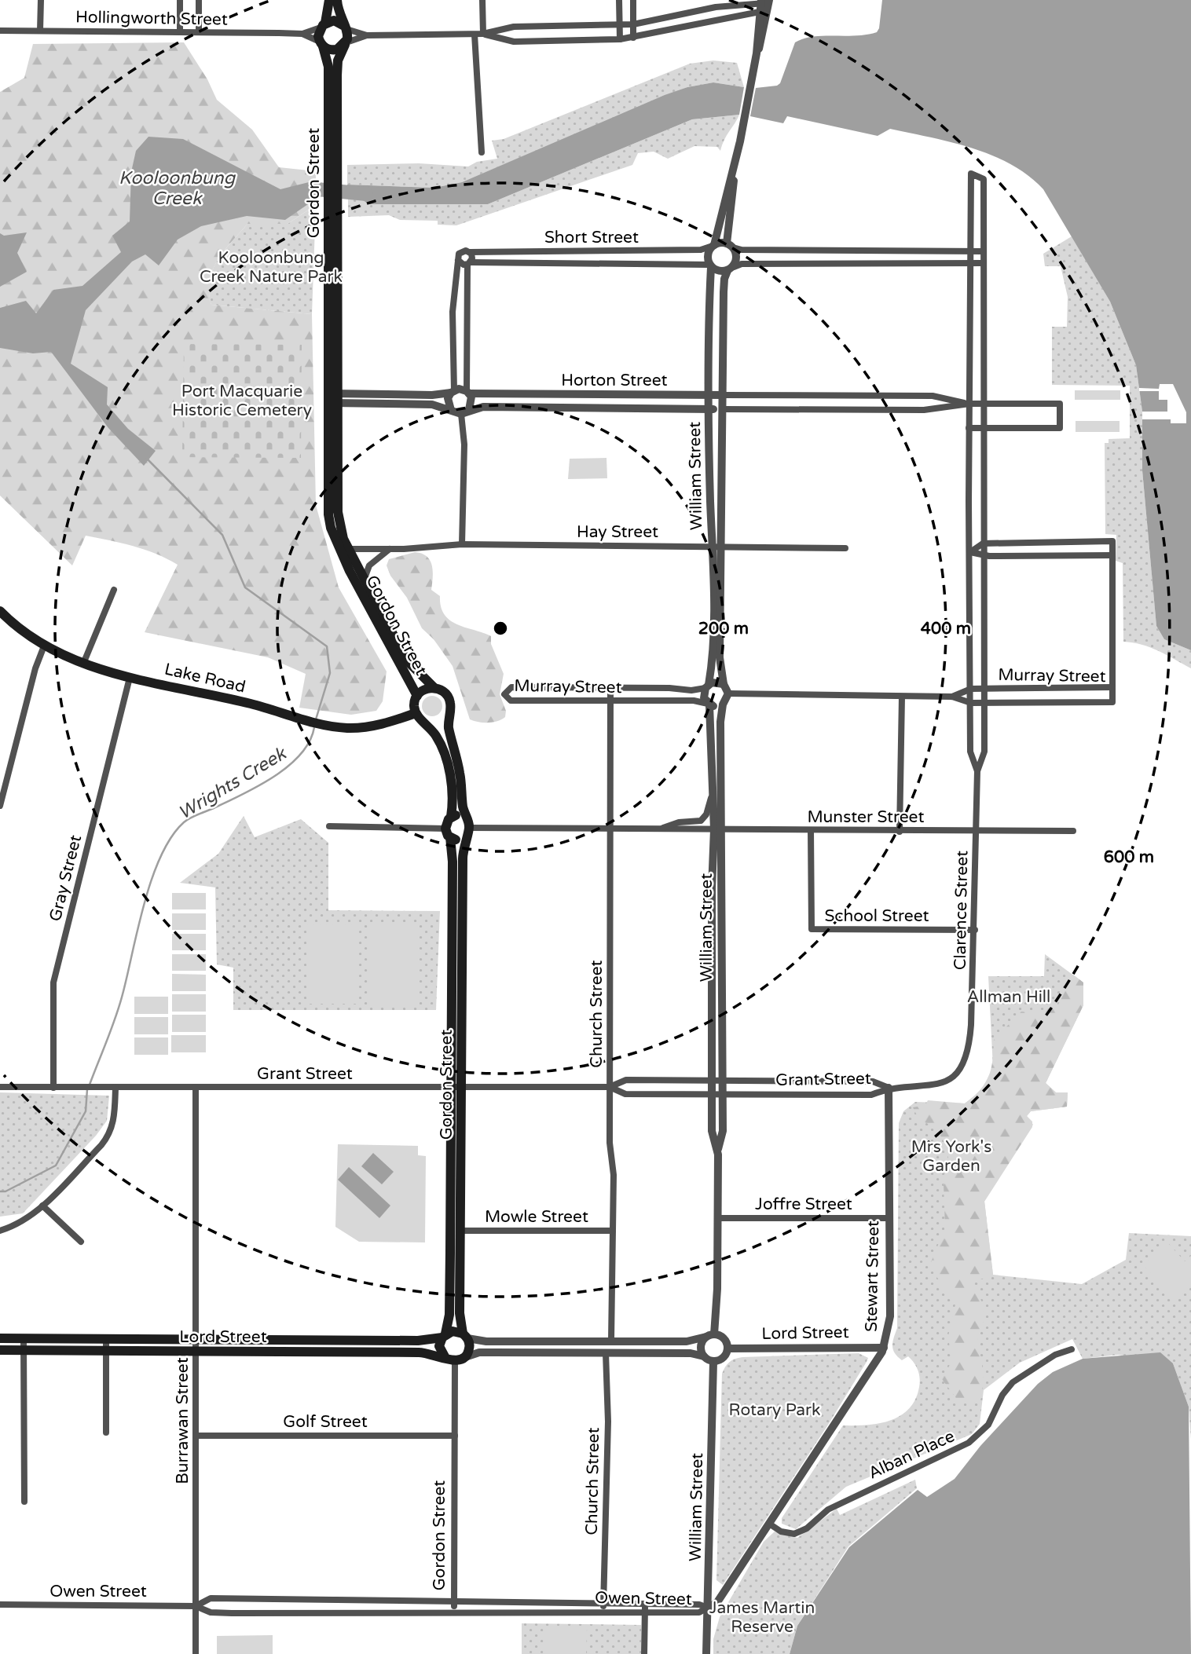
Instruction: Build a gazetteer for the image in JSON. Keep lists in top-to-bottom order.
{
  "streets": {
    "main road": ["Gordon Street", "Lake Road", "Lord Street"],
    "street": [
      "Hollingworth Street",
      "Short Street",
      "Horton Street",
      "William Street",
      "Hay Street",
      "Murray Street",
      "Munster Street",
      "Gray Street",
      "Clarence Street",
      "School Street",
      "Church Street",
      "Grant Street",
      "Joffre Street",
      "Mowle Street",
      "Stewart Street",
      "Burrawan Street",
      "Golf Street",
      "Alban Place",
      "Owen Street"
    ]
  },
  "crossings": [
    ["Hollingworth Street", "Gordon Street"],
    ["Gordon Street", "Hay Street"],
    ["Gordon Street", "Lake Road"],
    ["Gordon Street", "Munster Street"],
    ["Gordon Street", "Grant Street"],
    ["Gordon Street", "Mowle Street"],
    ["Gordon Street", "Lord Street"],
    ["Gordon Street", "Golf Street"],
    ["Gordon Street", "Owen Street"],
    ["Short Street", "William Street"],
    ["Horton Street", "William Street"],
    ["Horton Street", "Clarence Street"],
    ["William Street", "Hay Street"],
    ["William Street", "Murray Street"],
    ["William Street", "Munster Street"],
    ["William Street", "Grant Street"],
    ["William Street", "Joffre Street"],
    ["William Street", "Stewart Street"],
    ["William Street", "Lord Street"],
    ["William Street", "Owen Street"],
    ["Murray Street", "Clarence Street"],
    ["Murray Street", "Church Street"],
    ["Lake Road", "Gray Street"],
    ["Munster Street", "Clarence Street"],
    ["Munster Street", "School Street"],
    ["Munster Street", "Church Street"],
    ["Gray Street", "Grant Street"],
    ["Clarence Street", "School Street"],
    ["Clarence Street", "Grant Street"],
    ["Clarence Street", "Stewart Street"],
    ["Church Street", "Grant Street"],
    ["Church Street", "Mowle Street"],
    ["Church Street", "Lord Street"],
    ["Church Street", "Owen Street"],
    ["Grant Street", "Stewart Street"],
    ["Grant Street", "Burrawan Street"],
    ["Joffre Street", "Stewart Street"],
    ["Stewart Street", "Lord Street"],
    ["Stewart Street", "Alban Place"],
    ["Stewart Street", "Owen Street"],
    ["Lord Street", "Burrawan Street"],
    ["Burrawan Street", "Golf Street"],
    ["Burrawan Street", "Owen Street"]
  ],
  "water": ["Kooloonbung Creek", "Wrights Creek"],
  "parks": [
    "Kooloonbung Creek Nature Park",
    "Port Macquarie Historic Cemetery",
    "Allman Hill",
    "Mrs York's Garden",
    "Rotary Park",
    "James Martin Reserve"
  ],
  "rings": ["200 m", "400 m", "600 m"]
}
